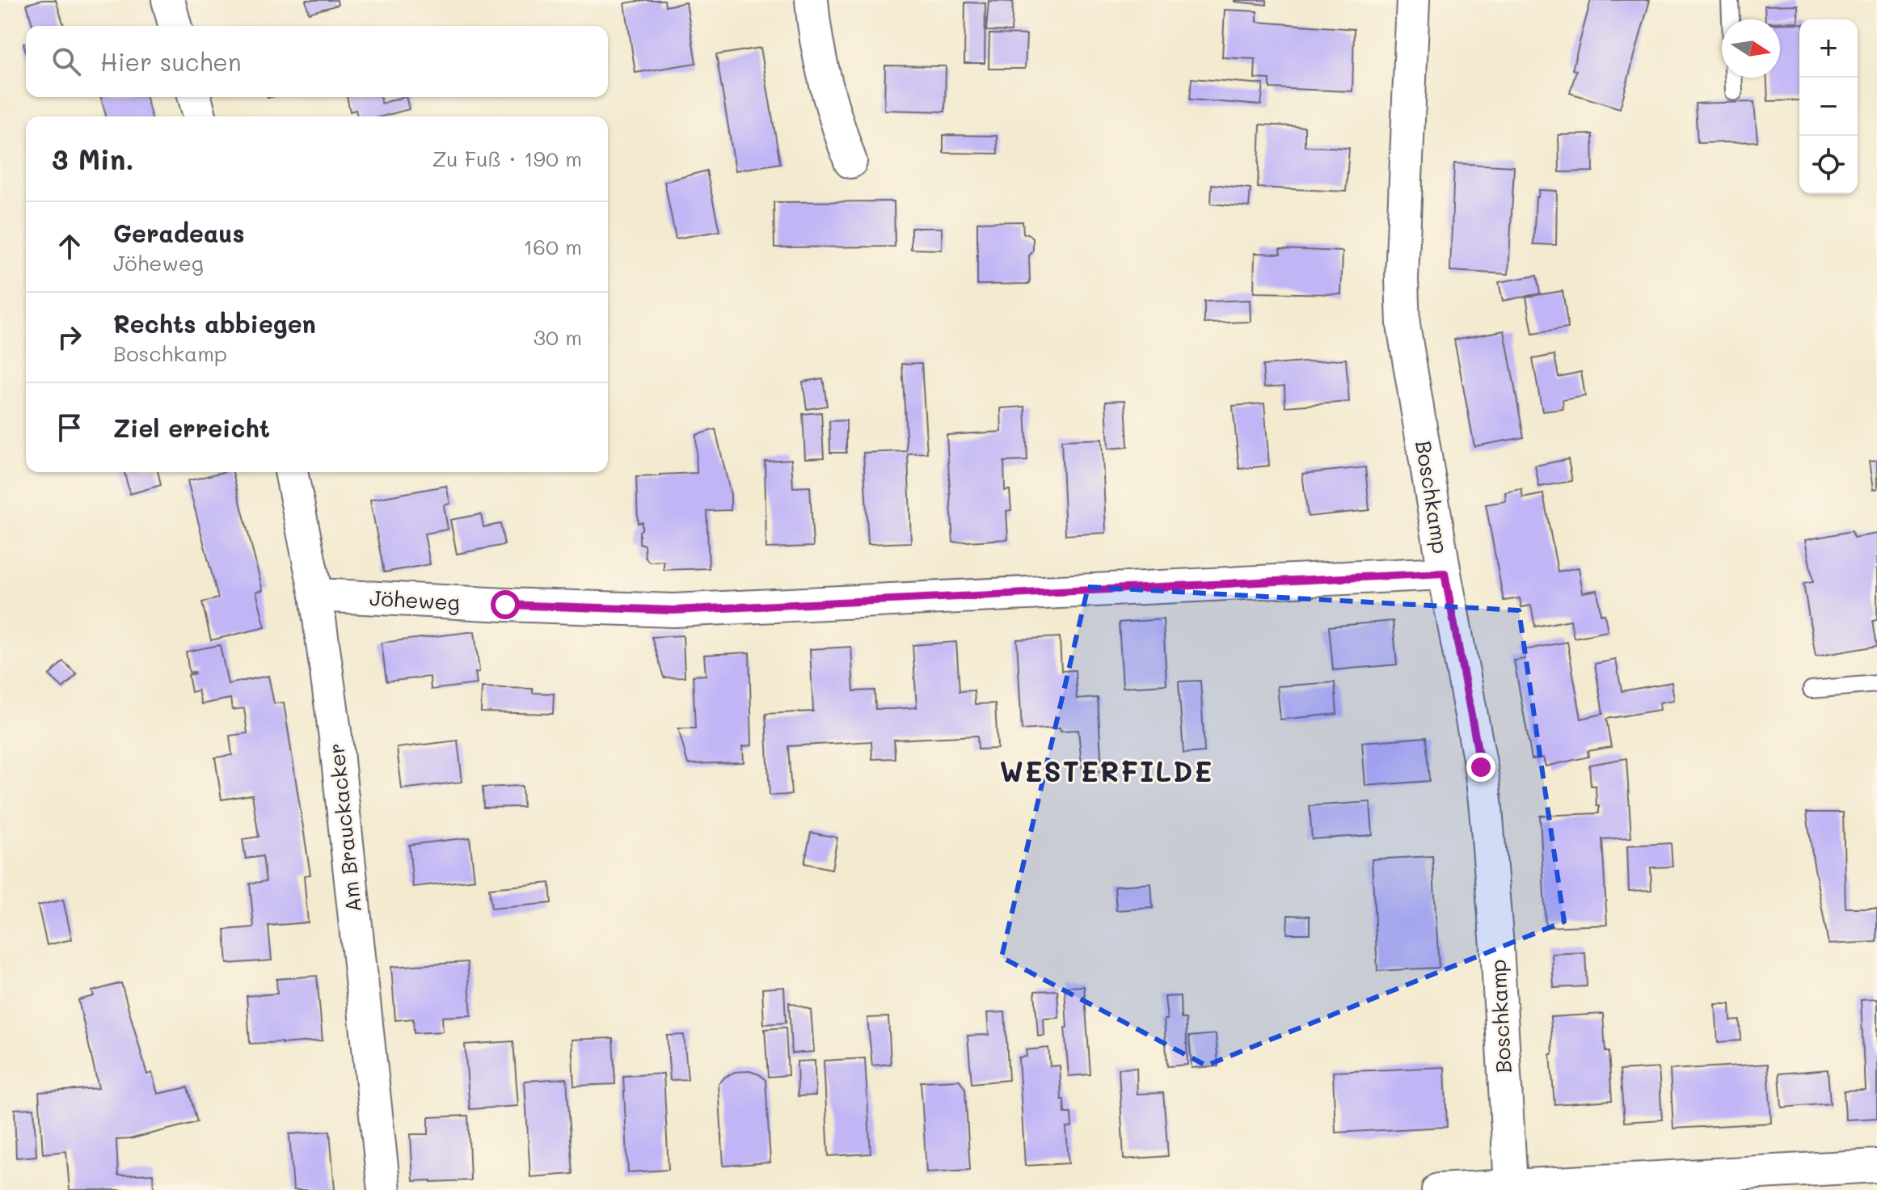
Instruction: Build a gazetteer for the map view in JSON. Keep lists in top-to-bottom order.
{
  "streets": {
    "street": ["Boschkamp", "Jöheweg", "Am Brauckacker"]
  },
  "crossings": [
    ["Boschkamp", "Jöheweg"],
    ["Jöheweg", "Am Brauckacker"]
  ],
  "districts": ["WESTERFILDE"],
  "north": "right",
  "page": {
    "map_buttons": ["+", "−"],
    "search": "Hier suchen",
    "heading": ["3 Min.", "Zu Fuß · 190 m"],
    "list": [
      ["Geradeaus", "Jöheweg", "160 m"],
      ["Rechts abbiegen", "Boschkamp", "30 m"],
      "Ziel erreicht"
    ]
  }
}
